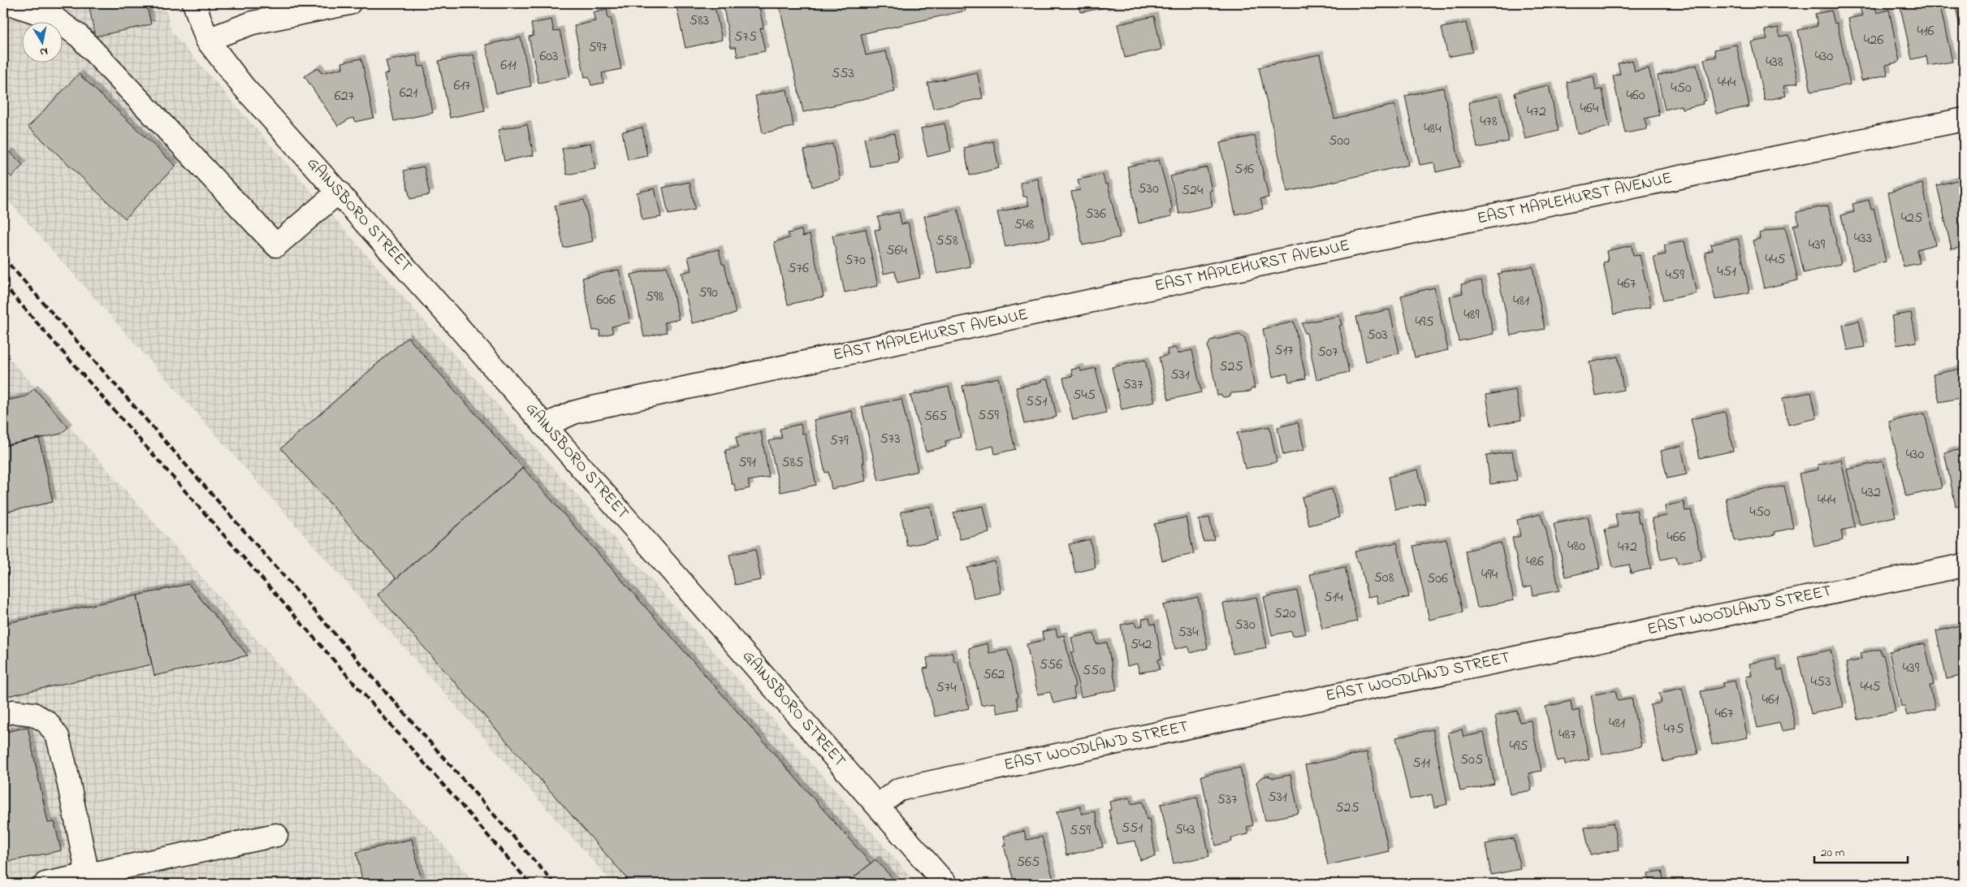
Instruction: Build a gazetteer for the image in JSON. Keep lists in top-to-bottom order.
{
  "streets": {
    "street": ["EAST MAPLEHURST AVENUE", "GAINSBORO STREET", "EAST WOODLAND STREET"]
  },
  "crossings": [
    ["EAST MAPLEHURST AVENUE", "GAINSBORO STREET"],
    ["GAINSBORO STREET", "EAST WOODLAND STREET"]
  ],
  "house_numbers": [
    "583",
    "416",
    "575",
    "426",
    "597",
    "603",
    "430",
    "438",
    "611",
    "553",
    "444",
    "617",
    "450",
    "621",
    "460",
    "627",
    "464",
    "472",
    "478",
    "484",
    "500",
    "516",
    "530",
    "524",
    "536",
    "425",
    "548",
    "433",
    "558",
    "439",
    "564",
    "445",
    "570",
    "576",
    "451",
    "459",
    "467",
    "590",
    "598",
    "606",
    "481",
    "489",
    "495",
    "503",
    "517",
    "507",
    "525",
    "531",
    "537",
    "545",
    "551",
    "559",
    "565",
    "573",
    "579",
    "430",
    "591",
    "585",
    "432",
    "444",
    "450",
    "466",
    "480",
    "472",
    "486",
    "494",
    "508",
    "506",
    "514",
    "520",
    "530",
    "534",
    "542",
    "556",
    "439",
    "550",
    "562",
    "453",
    "445",
    "574",
    "461",
    "467",
    "481",
    "475",
    "487",
    "495",
    "505",
    "511",
    "531",
    "537",
    "525",
    "551",
    "543",
    "559",
    "565"
  ],
  "scale_bar": "20 m",
  "north": "bottom"
}
